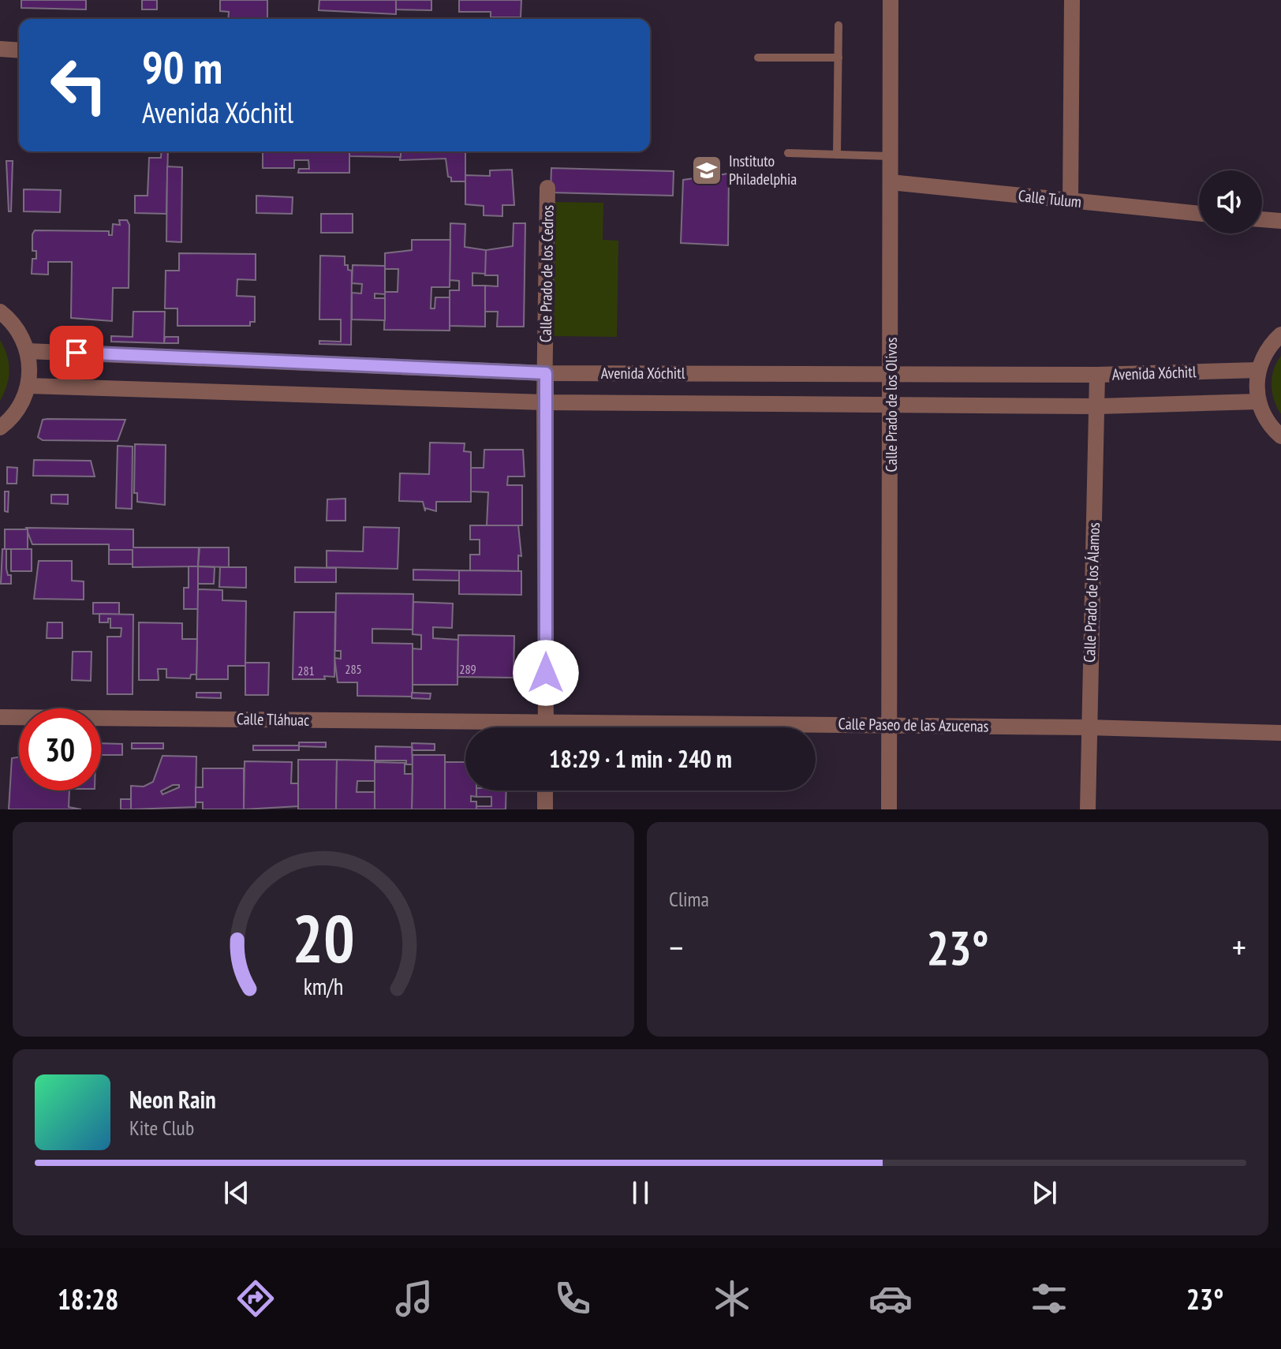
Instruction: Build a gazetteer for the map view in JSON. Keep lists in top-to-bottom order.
{
  "streets": {
    "street": [
      "Calle Tulum",
      "Calle Prado de los Cedros",
      "Avenida Xóchitl",
      "Calle Prado de los Olivos",
      "Calle Prado de los Álamos",
      "Calle Tláhuac",
      "Calle Paseo de las Azucenas"
    ]
  },
  "crossings": [
    ["Calle Tulum", "Calle Prado de los Olivos"],
    ["Calle Prado de los Cedros", "Avenida Xóchitl"],
    ["Avenida Xóchitl", "Calle Prado de los Olivos"],
    ["Avenida Xóchitl", "Calle Prado de los Álamos"],
    ["Calle Prado de los Olivos", "Calle Paseo de las Azucenas"],
    ["Calle Prado de los Álamos", "Calle Paseo de las Azucenas"]
  ],
  "places": {
    "school or university": ["Instituto Philadelphia"]
  },
  "house_numbers": ["285", "289", "281"],
  "page": {
    "turn": ["90 m", "Avenida Xóchitl"],
    "limit": "30",
    "trip": "18:29 · 1 min · 240 m",
    "tile": "Clima",
    "heat": ["−", "23°", "+"],
    "song": ["Neon Rain", "Kite Club"],
    "tabs": ["18:28", "23°"],
    "gauge": ["20", "km/h"]
  }
}
